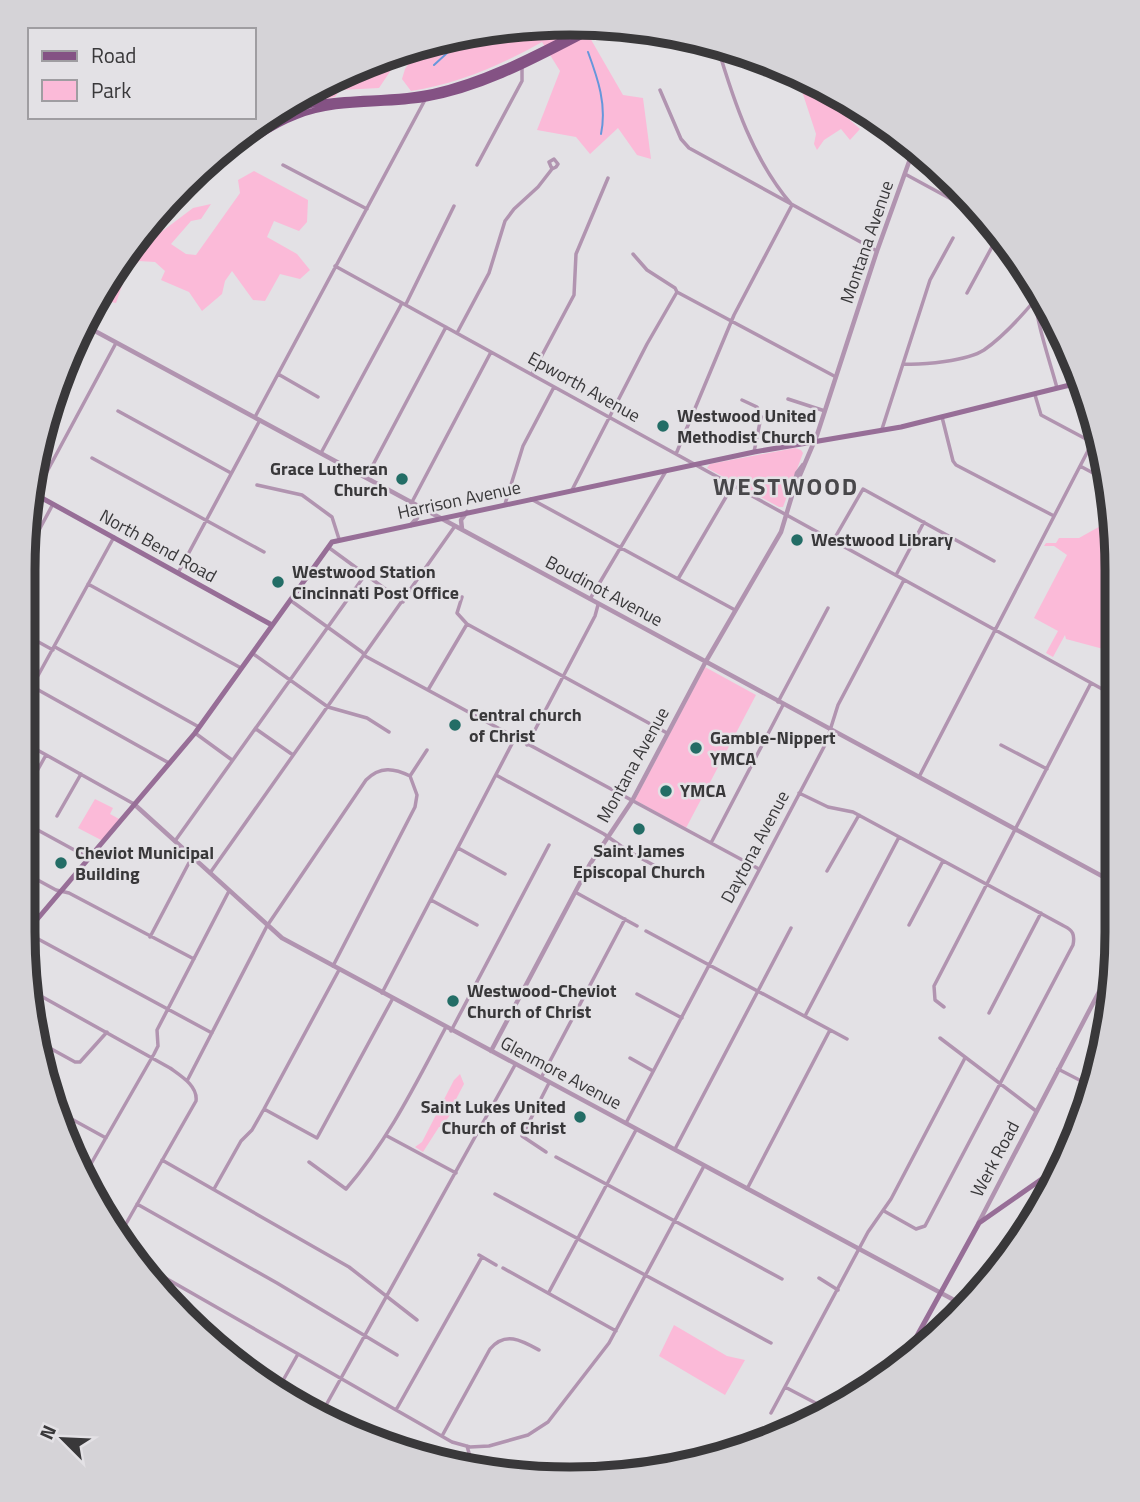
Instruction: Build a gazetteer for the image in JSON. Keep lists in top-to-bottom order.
{
  "streets": {
    "main road": ["Harrison Avenue", "North Bend Road", "Werk Road"],
    "street": [
      "Montana Avenue",
      "Epworth Avenue",
      "Boudinot Avenue",
      "Daytona Avenue",
      "Glenmore Avenue"
    ]
  },
  "crossings": [
    ["Montana Avenue", "Epworth Avenue"],
    ["Montana Avenue", "Harrison Avenue"],
    ["Montana Avenue", "Boudinot Avenue"],
    ["Montana Avenue", "Glenmore Avenue"],
    ["Epworth Avenue", "Harrison Avenue"],
    ["Epworth Avenue", "Daytona Avenue"],
    ["Harrison Avenue", "North Bend Road"],
    ["Harrison Avenue", "Boudinot Avenue"],
    ["Harrison Avenue", "Glenmore Avenue"],
    ["Boudinot Avenue", "Daytona Avenue"],
    ["Daytona Avenue", "Glenmore Avenue"],
    ["Glenmore Avenue", "Werk Road"]
  ],
  "districts": ["WESTWOOD"],
  "places": [
    "Westwood United Methodist Church",
    "Grace Lutheran Church",
    "Westwood Library",
    "Westwood Station Cincinnati Post Office",
    "Central church of Christ",
    "Gamble-Nippert YMCA",
    "YMCA",
    "Saint James Episcopal Church",
    "Cheviot Municipal Building",
    "Westwood-Cheviot Church of Christ",
    "Saint Lukes United Church of Christ"
  ],
  "legend": ["Road", "Park"],
  "north": "top left"
}
